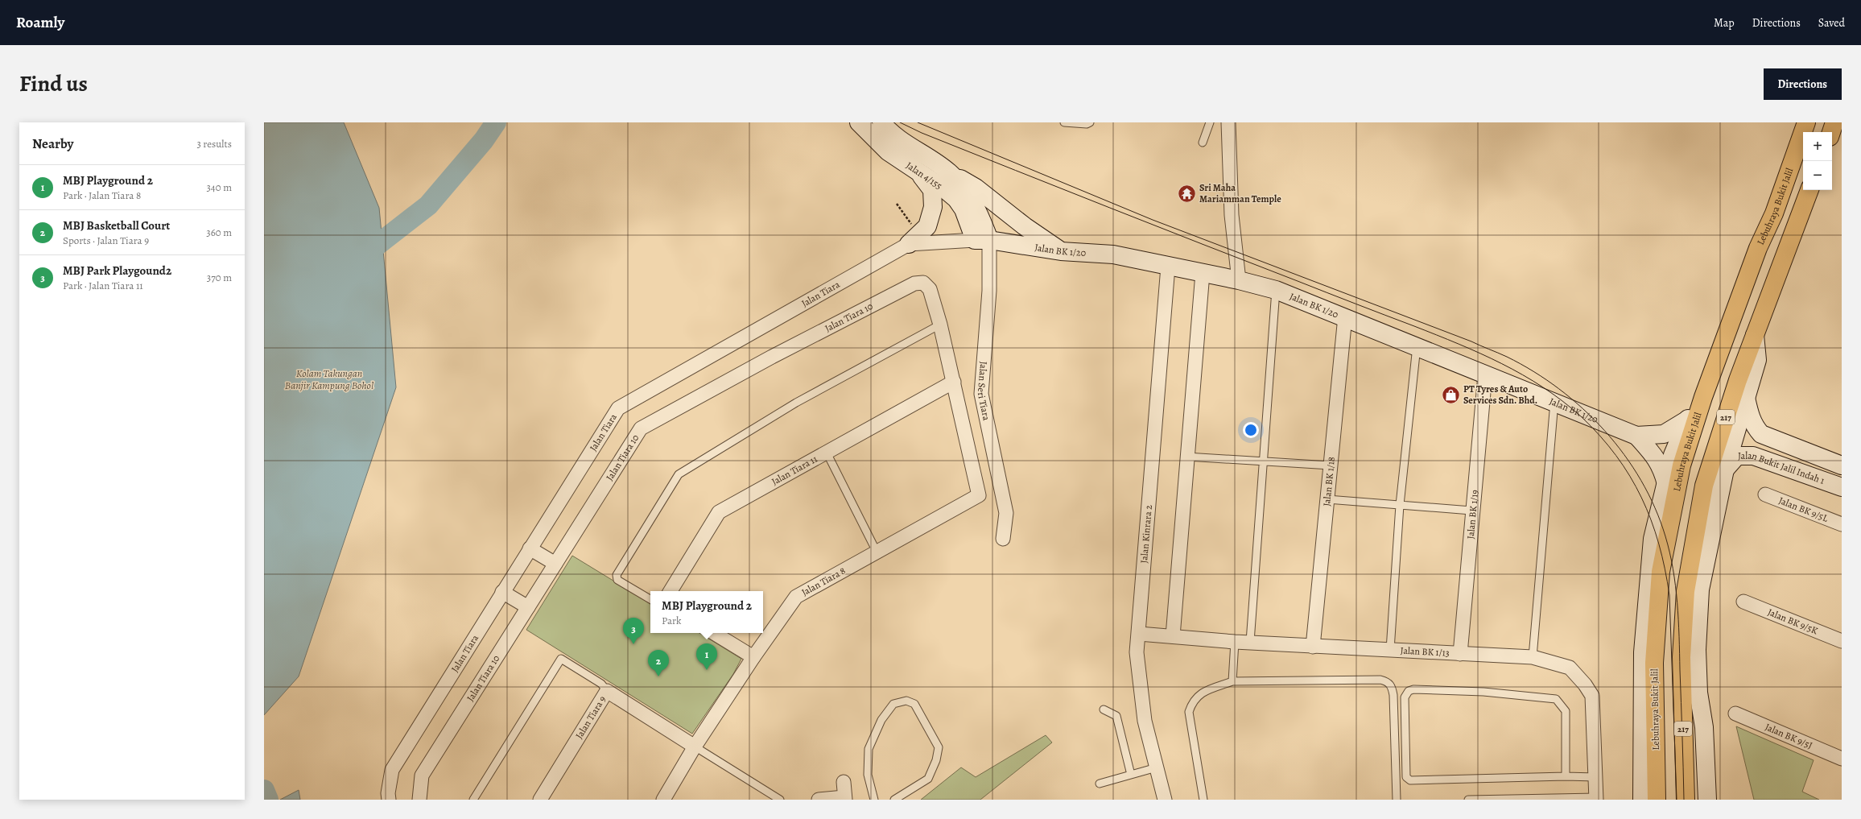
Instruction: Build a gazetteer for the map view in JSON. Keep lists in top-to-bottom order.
{
  "streets": {
    "highway": ["Lebuhraya Bukit Jalil", "217"],
    "street": [
      "Jalan 4/155",
      "Jalan BK 1/20",
      "Jalan Tiara",
      "Jalan Tiara 10",
      "Jalan Seri Tiara",
      "Jalan Tiara 11",
      "Jalan Bukit Jalil Indah 1",
      "Jalan BK 1/18",
      "Jalan BK 9/5L",
      "Jalan BK 1/19",
      "Jalan Kinrara 2",
      "Jalan Tiara 8",
      "Jalan BK 9/5K",
      "Jalan BK 1/13",
      "Jalan Tiara 9",
      "Jalan BK 9/5J"
    ]
  },
  "crossings": [
    ["Jalan 4/155", "Jalan BK 1/20"],
    ["Jalan 4/155", "Jalan Tiara"],
    ["Jalan 4/155", "Jalan Seri Tiara"],
    ["Jalan BK 1/20", "Jalan Tiara"],
    ["Jalan BK 1/20", "Jalan Seri Tiara"],
    ["Jalan BK 1/20", "Jalan BK 1/18"],
    ["Jalan BK 1/20", "Jalan BK 1/19"],
    ["Jalan BK 1/20", "Jalan Kinrara 2"],
    ["Jalan Tiara", "Jalan Seri Tiara"],
    ["Jalan Tiara 10", "Jalan Tiara 11"],
    ["Jalan Tiara 10", "Jalan Tiara 8"],
    ["Jalan BK 1/18", "Jalan BK 1/13"],
    ["Jalan BK 1/19", "Jalan BK 1/13"],
    ["Jalan Kinrara 2", "Jalan BK 1/13"],
    ["Jalan Tiara 8", "Jalan Tiara 9"]
  ],
  "water": ["Kolam Takungan Banjir Kampung Bohol"],
  "places": {
    "temple": ["Sri Maha Mariamman Temple"],
    "shop": ["PT Tyres & Auto Services Sdn. Bhd."]
  },
  "page": {
    "header": "Roamly",
    "nav": ["Map", "Directions", "Saved"],
    "title": "Find us",
    "buttons": "Directions",
    "heading": ["Nearby", "3 results"],
    "map_buttons": ["+", "−"],
    "list": [
      {
        "mark": "1",
        "name": "MBJ Playground 2",
        "note": "Park · Jalan Tiara 8",
        "value": "340 m"
      },
      {
        "mark": "2",
        "name": "MBJ Basketball Court",
        "note": "Sports · Jalan Tiara 9",
        "value": "360 m"
      },
      {
        "mark": "3",
        "name": "MBJ Park Playgound2",
        "note": "Park · Jalan Tiara 11",
        "value": "370 m"
      }
    ],
    "popup": ["MBJ Playground 2", "Park"],
    "pins": ["3", "1", "2"]
  }
}
